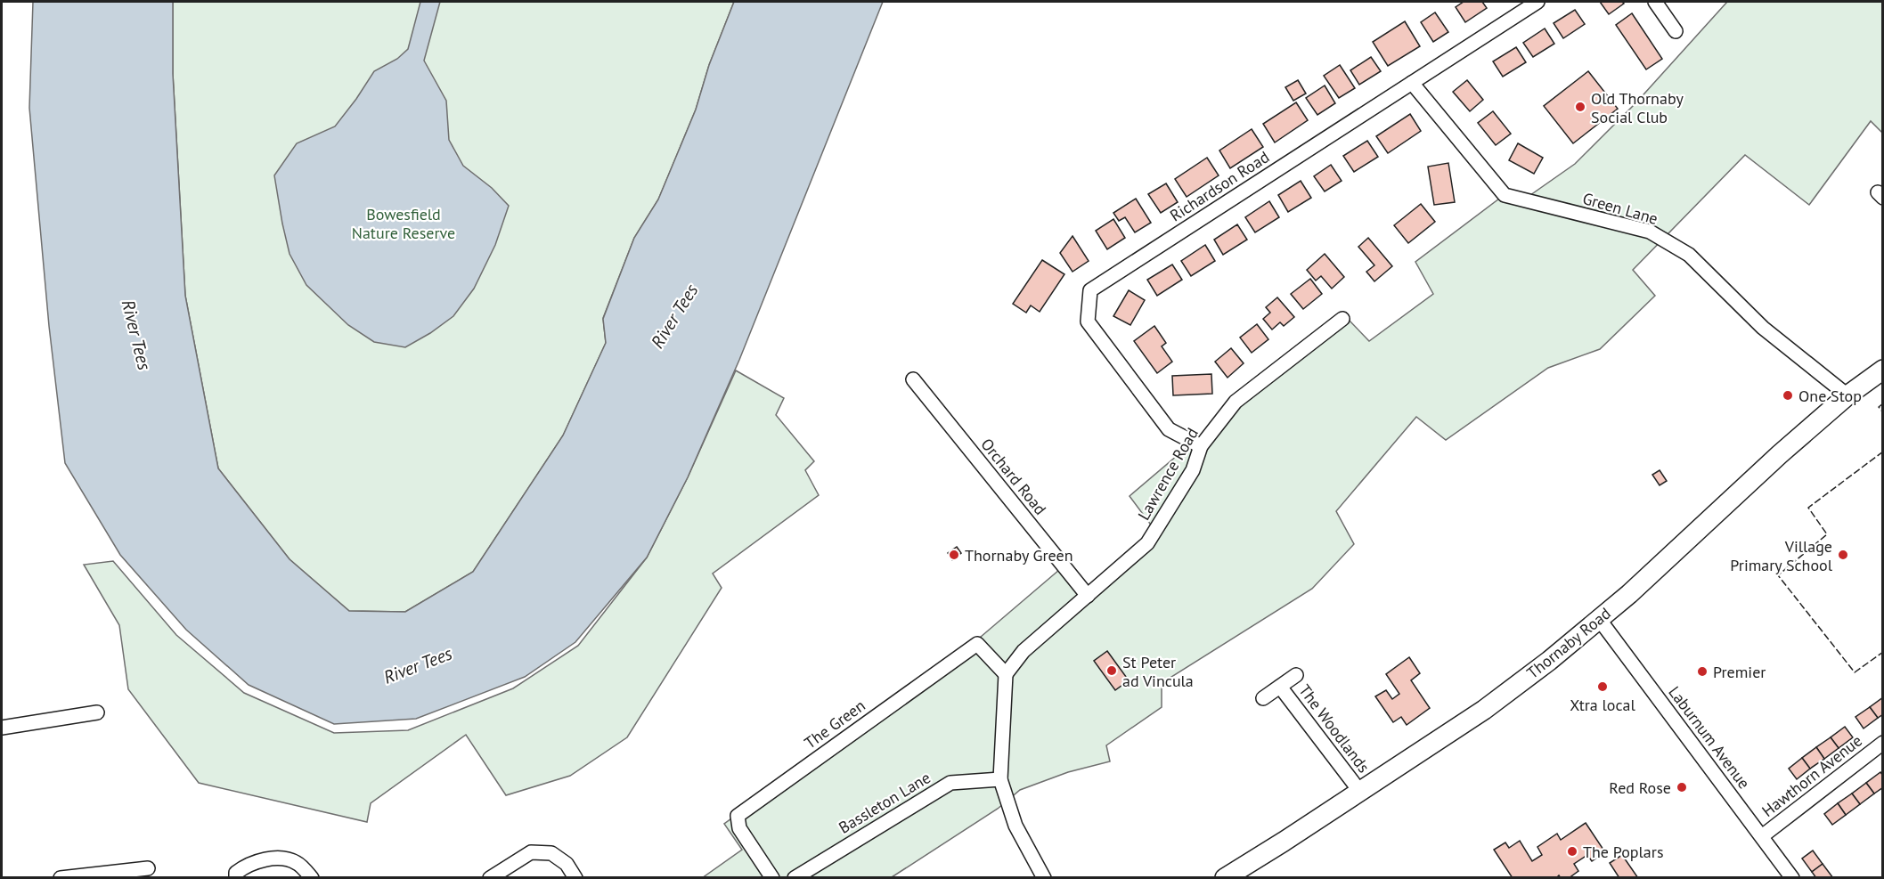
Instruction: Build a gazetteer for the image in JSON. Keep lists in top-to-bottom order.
{
  "streets": {
    "street": [
      "Richardson Road",
      "Green Lane",
      "Lawrence Road",
      "Orchard Road",
      "Thornaby Road",
      "The Green",
      "The Woodlands",
      "Laburnum Avenue",
      "Hawthorn Avenue",
      "Bassleton Lane"
    ]
  },
  "crossings": [
    ["Richardson Road", "Green Lane"],
    ["Richardson Road", "Lawrence Road"],
    ["Green Lane", "Thornaby Road"],
    ["Lawrence Road", "Orchard Road"],
    ["Lawrence Road", "The Green"],
    ["Thornaby Road", "The Woodlands"],
    ["Thornaby Road", "Laburnum Avenue"],
    ["Laburnum Avenue", "Hawthorn Avenue"]
  ],
  "water": ["River Tees"],
  "parks": ["Bowesfield Nature Reserve"],
  "places": [
    "Old Thornaby Social Club",
    "One Stop",
    "Thornaby Green",
    "Village Primary School",
    "St Peter ad Vincula",
    "Premier",
    "Xtra local",
    "Red Rose",
    "The Poplars"
  ]
}
